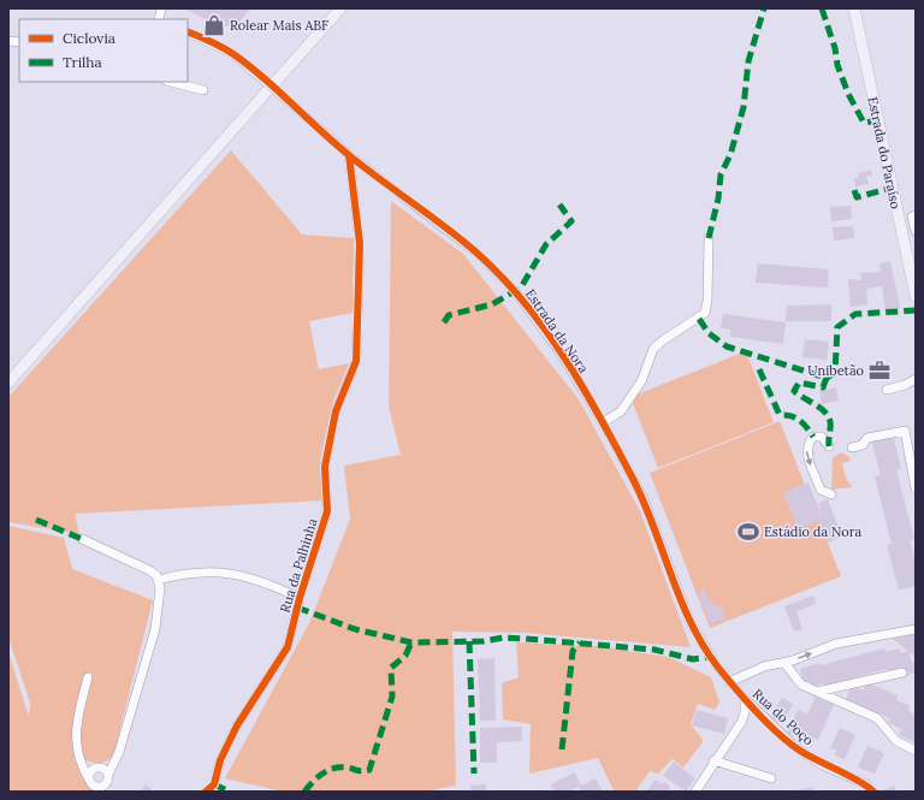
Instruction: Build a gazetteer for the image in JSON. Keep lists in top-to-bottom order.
{
  "streets": {
    "main road": ["Estrada do Paraíso"],
    "street": ["Estrada da Nora", "Rua da Palhinha", "Rua do Poço"]
  },
  "crossings": [
    ["Estrada da Nora", "Rua da Palhinha"],
    ["Estrada da Nora", "Rua do Poço"]
  ],
  "places": {
    "shop": ["Rolear Mais ABF"],
    "office": ["Unibetão"],
    "sports": ["Estádio da Nora"]
  },
  "legend": ["Ciclovia", "Trilha"]
}
